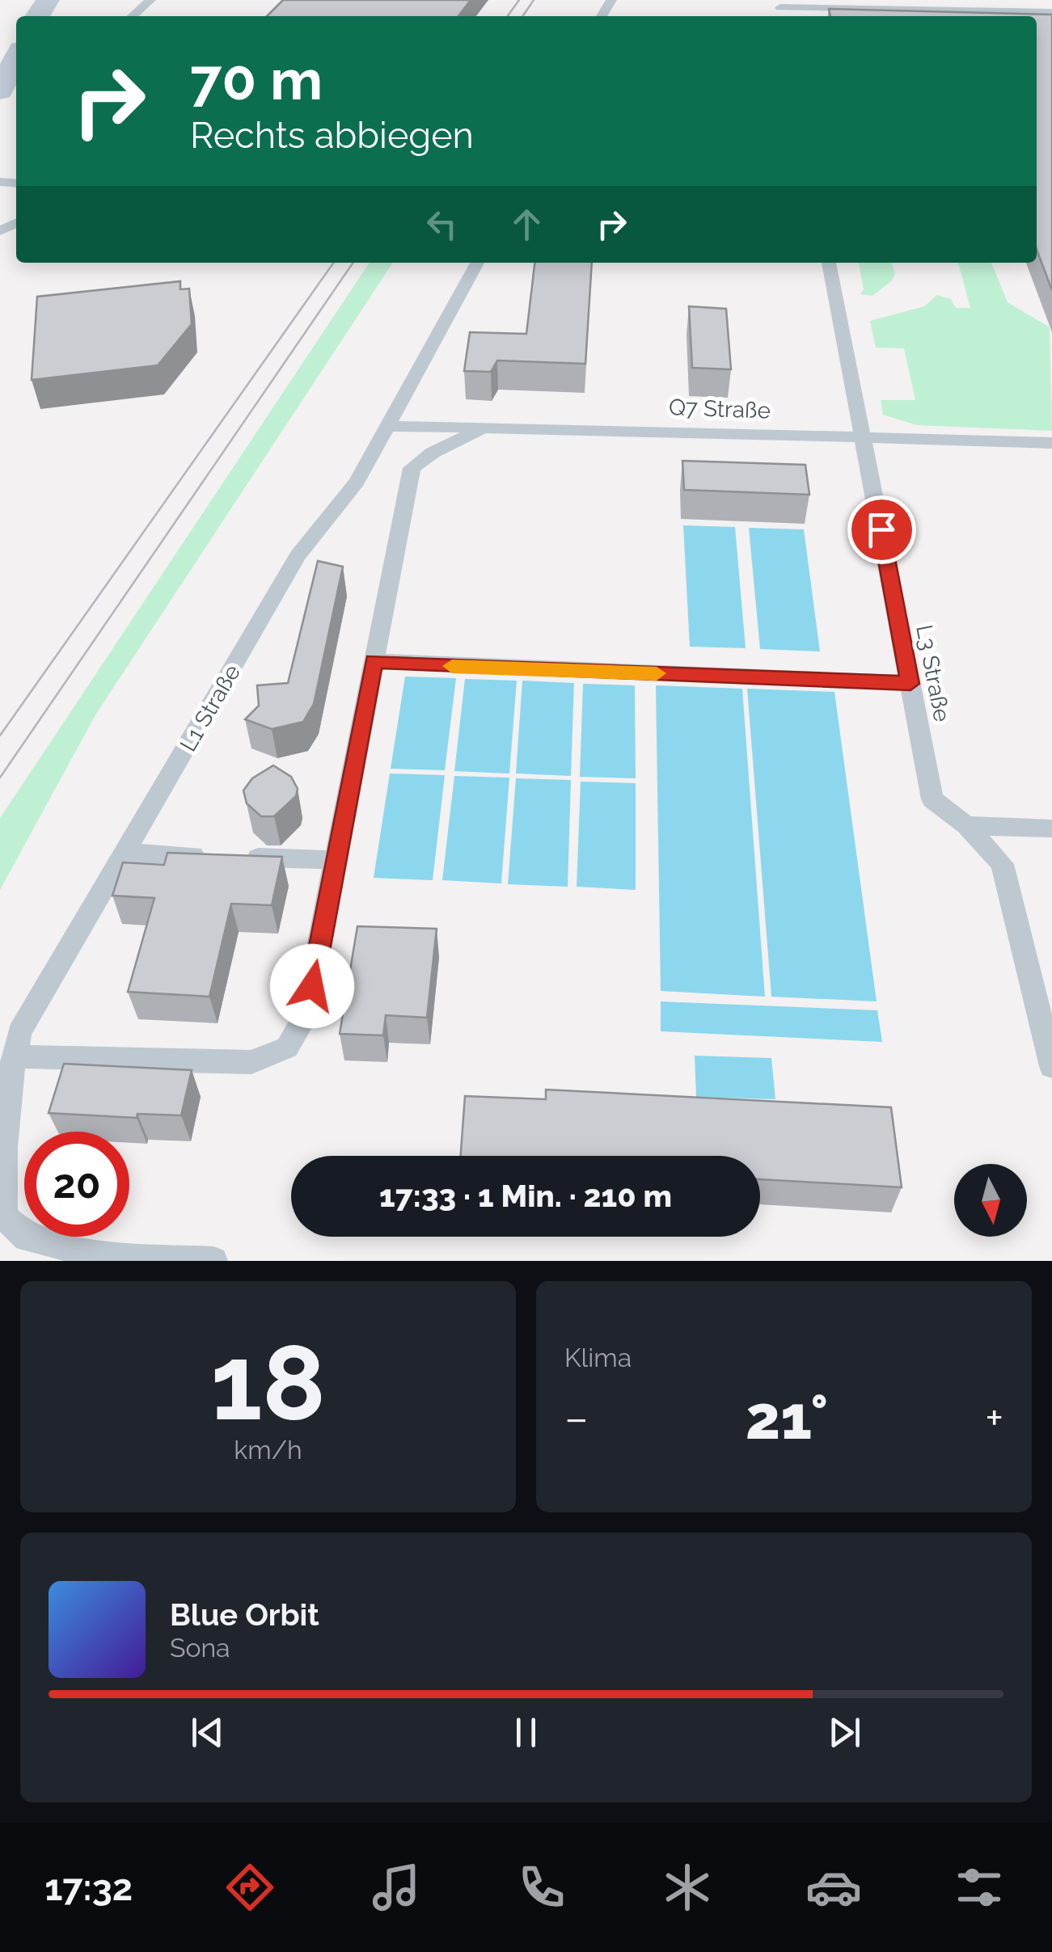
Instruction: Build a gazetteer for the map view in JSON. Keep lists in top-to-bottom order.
{
  "streets": {
    "lane": ["Q7 Straße", "L3 Straße", "L1 Straße"]
  },
  "crossings": [
    ["Q7 Straße", "L3 Straße"],
    ["Q7 Straße", "L1 Straße"]
  ],
  "north": "bottom",
  "page": {
    "turn": ["70 m", "Rechts abbiegen"],
    "limit": "20",
    "trip": "17:33 · 1 Min. · 210 m",
    "tile": [
      ["18", "km/h"],
      "Klima"
    ],
    "heat": ["−", "21°", "+"],
    "song": ["Blue Orbit", "Sona"],
    "tabs": "17:32"
  }
}
